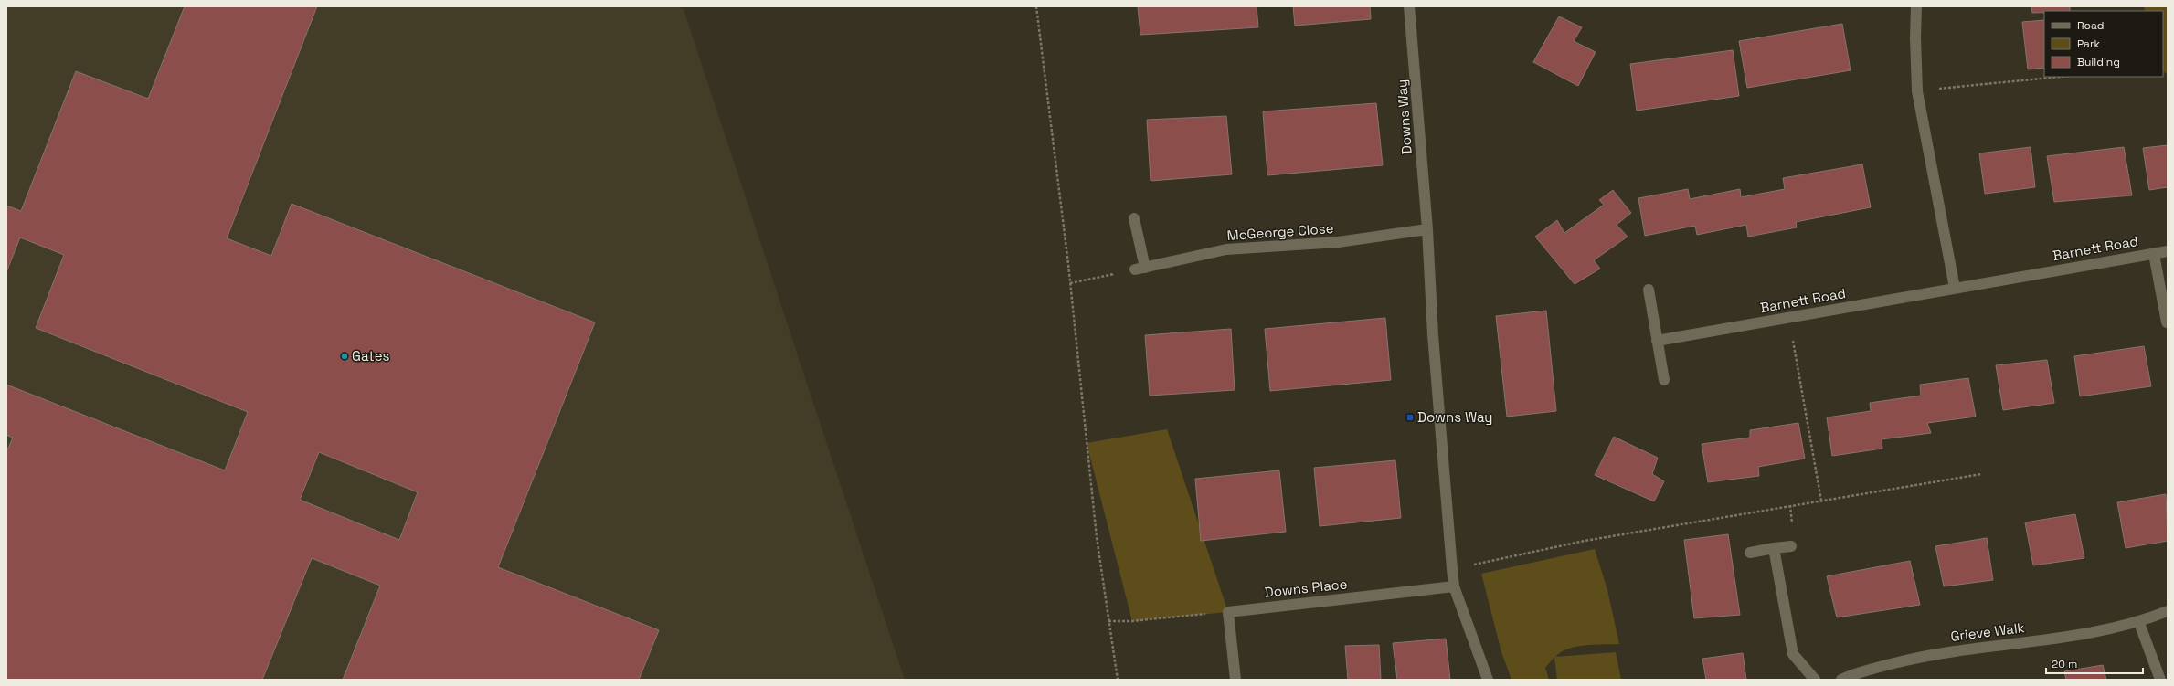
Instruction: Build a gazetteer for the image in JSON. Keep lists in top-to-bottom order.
{
  "streets": {
    "street": [
      "Downs Way",
      "McGeorge Close",
      "Barnett Road",
      "Downs Place",
      "Grieve Walk"
    ]
  },
  "crossings": [
    ["Downs Way", "McGeorge Close"],
    ["Downs Way", "Downs Place"]
  ],
  "places": {
    "other": ["Gates"],
    "transit": ["Downs Way"]
  },
  "legend": ["Road", "Park", "Building"],
  "scale_bar": "20 m"
}
